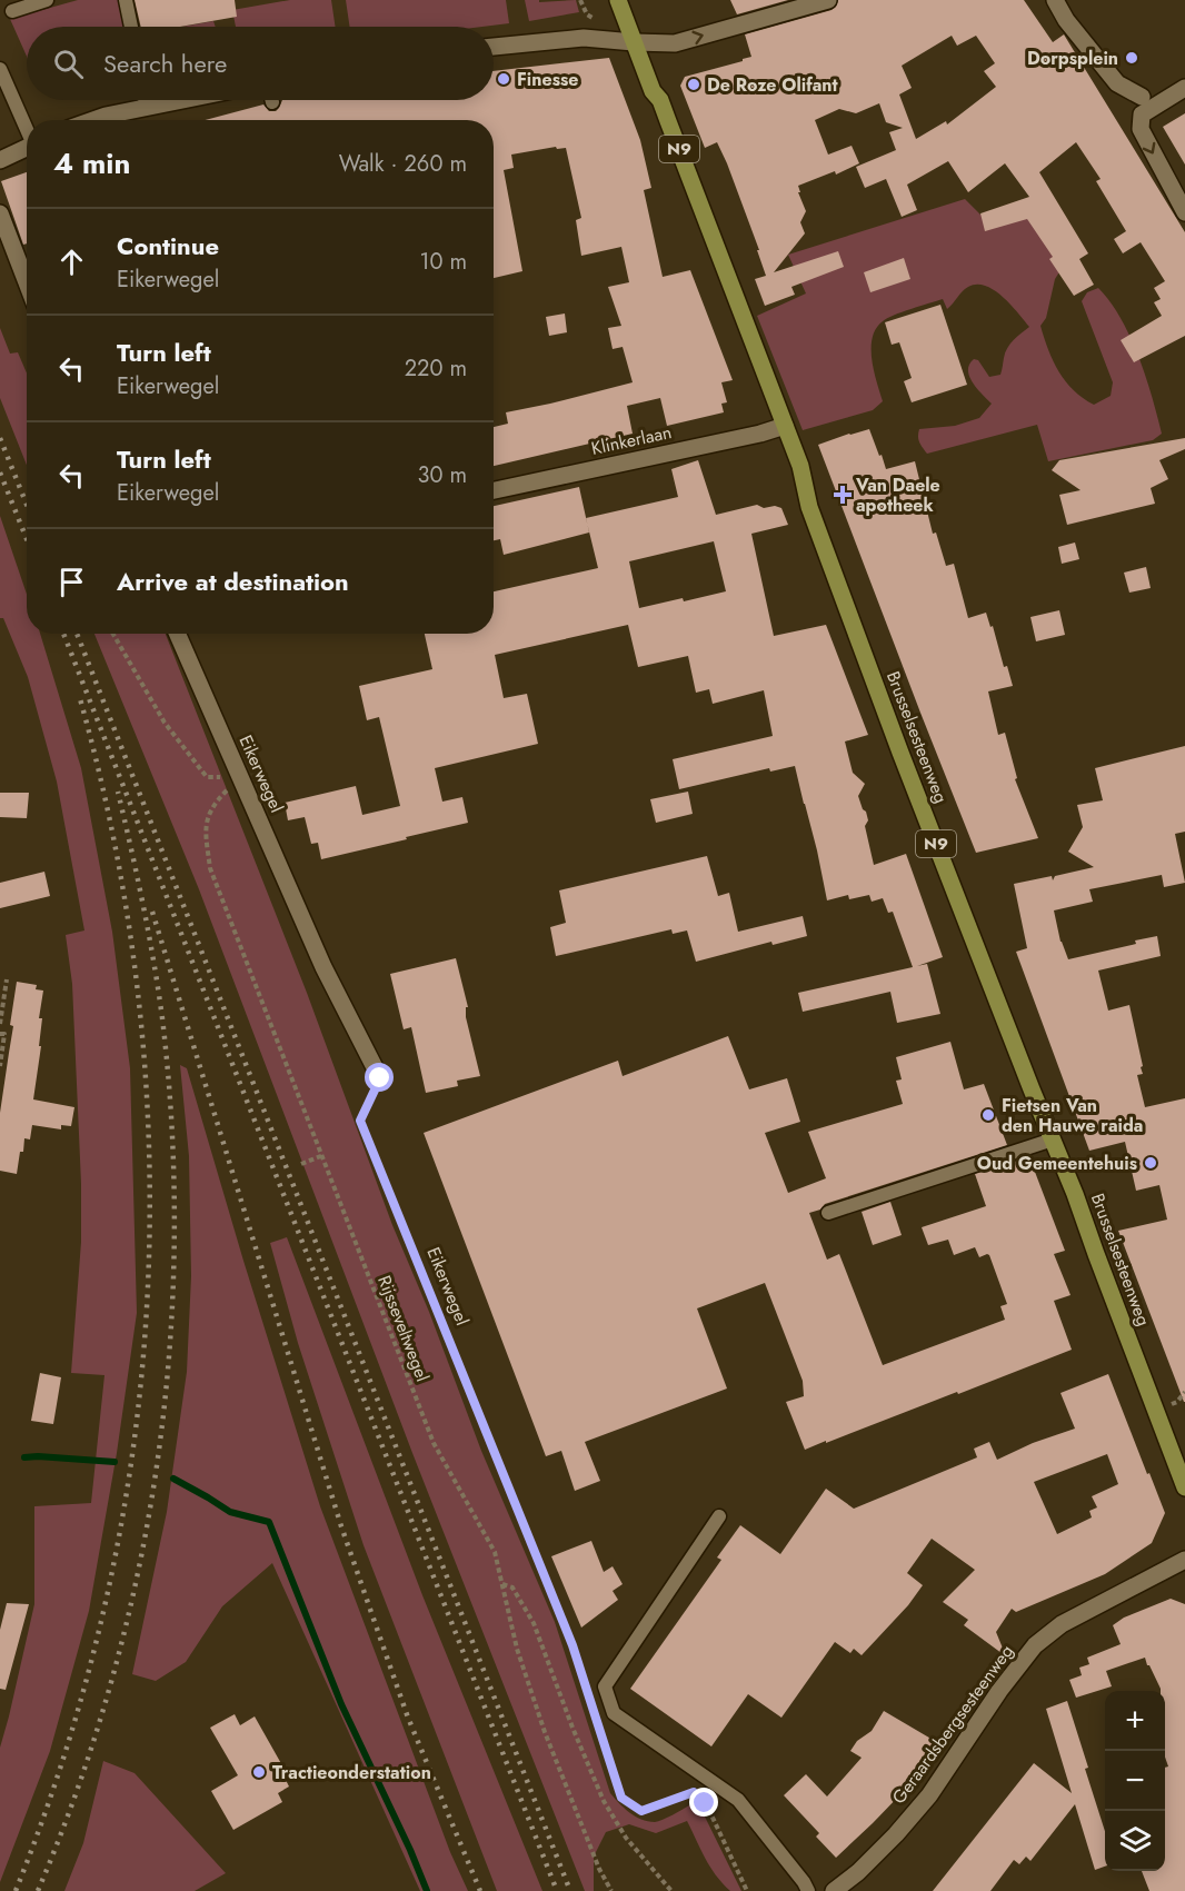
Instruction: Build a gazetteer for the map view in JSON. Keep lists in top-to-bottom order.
{
  "streets": {
    "main road": ["N9", "Brusselsesteenweg"],
    "street": ["Klinkerlaan", "Eikerwegel", "Geraardsbergsesteenweg"],
    "path": ["Rijsseveltwegel"]
  },
  "crossings": [
    ["Klinkerlaan", "Brusselsesteenweg"],
    ["Eikerwegel", "Rijsseveltwegel"]
  ],
  "places": {
    "other": [
      "Dorpsplein",
      "Finesse",
      "De Roze Olifant",
      "Fietsen Van den Hauwe raida",
      "Oud Gemeentehuis",
      "Tractieonderstation"
    ],
    "health": ["Van Daele apotheek"]
  },
  "page": {
    "search": "Search here",
    "heading": ["4 min", "Walk · 260 m"],
    "list": [
      ["Continue", "Eikerwegel", "10 m"],
      ["Turn left", "Eikerwegel", "220 m"],
      ["Turn left", "Eikerwegel", "30 m"],
      "Arrive at destination"
    ],
    "map_buttons": ["+", "−"]
  }
}
